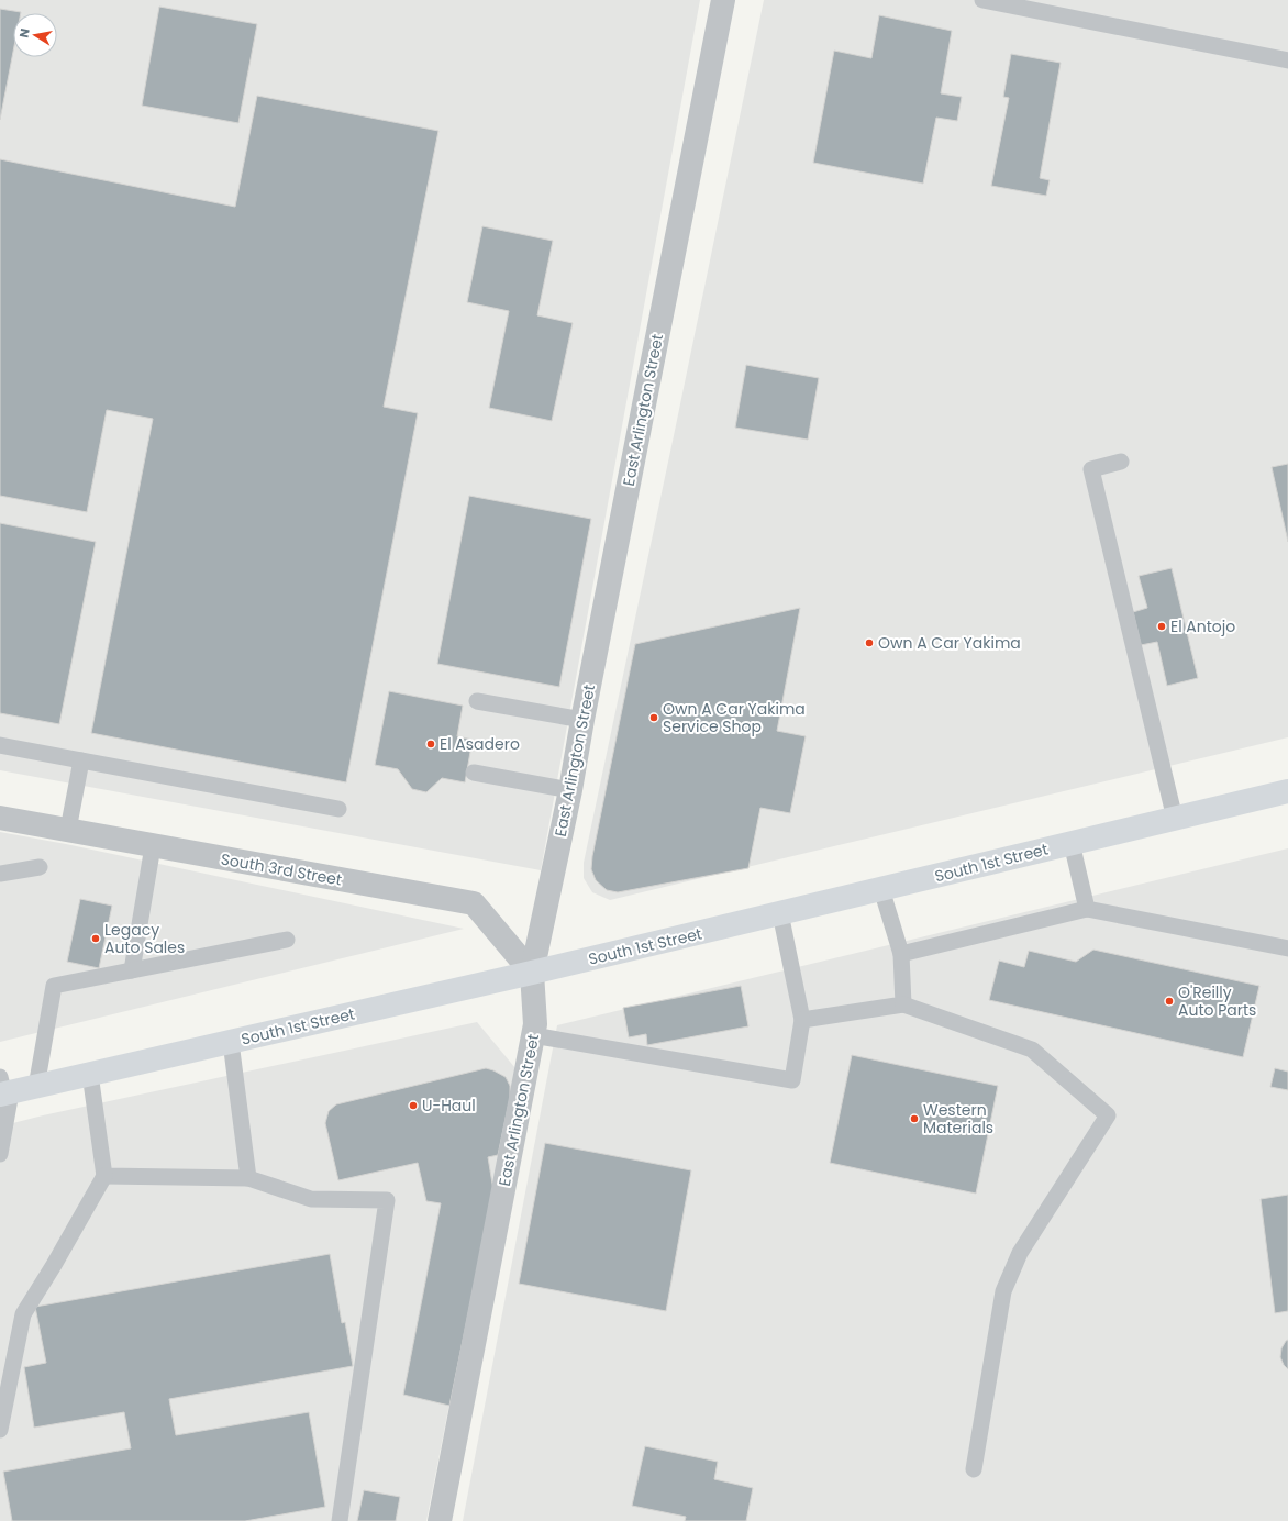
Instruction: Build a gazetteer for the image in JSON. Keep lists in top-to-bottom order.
{
  "streets": {
    "main road": ["South 1st Street"],
    "street": ["East Arlington Street", "South 3rd Street"]
  },
  "crossings": [
    ["East Arlington Street", "South 1st Street"],
    ["East Arlington Street", "South 3rd Street"],
    ["South 1st Street", "South 3rd Street"]
  ],
  "places": [
    "El Antojo",
    "Own A Car Yakima",
    "Own A Car Yakima Service Shop",
    "El Asadero",
    "Legacy Auto Sales",
    "O'Reilly Auto Parts",
    "U-Haul",
    "Western Materials"
  ],
  "north": "left"
}
